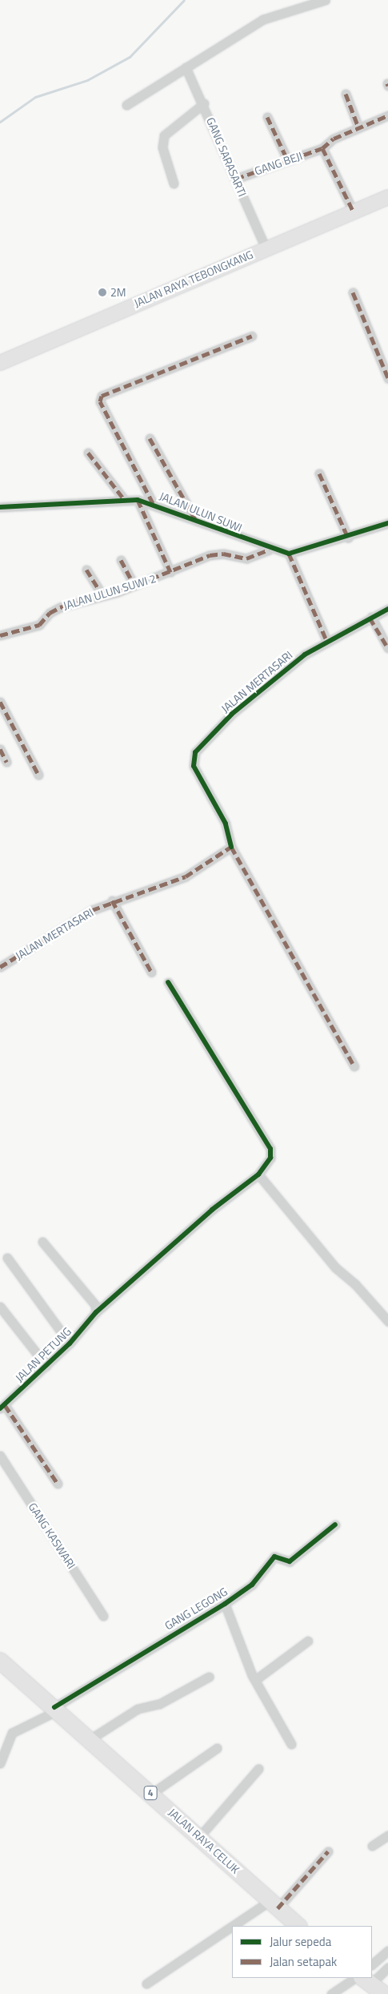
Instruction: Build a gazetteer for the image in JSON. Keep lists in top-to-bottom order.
{
  "streets": {
    "highway": ["4", "JALAN RAYA CELUK"],
    "main road": ["JALAN RAYA TEBONGKANG"],
    "street": [
      "GANG SARASARTI",
      "GANG BEJI",
      "JALAN ULUN SUWI",
      "JALAN ULUN SUWI 2",
      "JALAN MERTASARI",
      "JALAN PETUNG",
      "GANG KASWARI",
      "GANG LEGONG"
    ]
  },
  "crossings": [
    ["GANG SARASARTI", "GANG BEJI"],
    ["GANG SARASARTI", "JALAN RAYA TEBONGKANG"],
    ["JALAN ULUN SUWI", "JALAN ULUN SUWI 2"],
    ["GANG LEGONG", "JALAN RAYA CELUK"]
  ],
  "places": ["2M"],
  "legend": ["Jalur sepeda", "Jalan setapak"]
}
